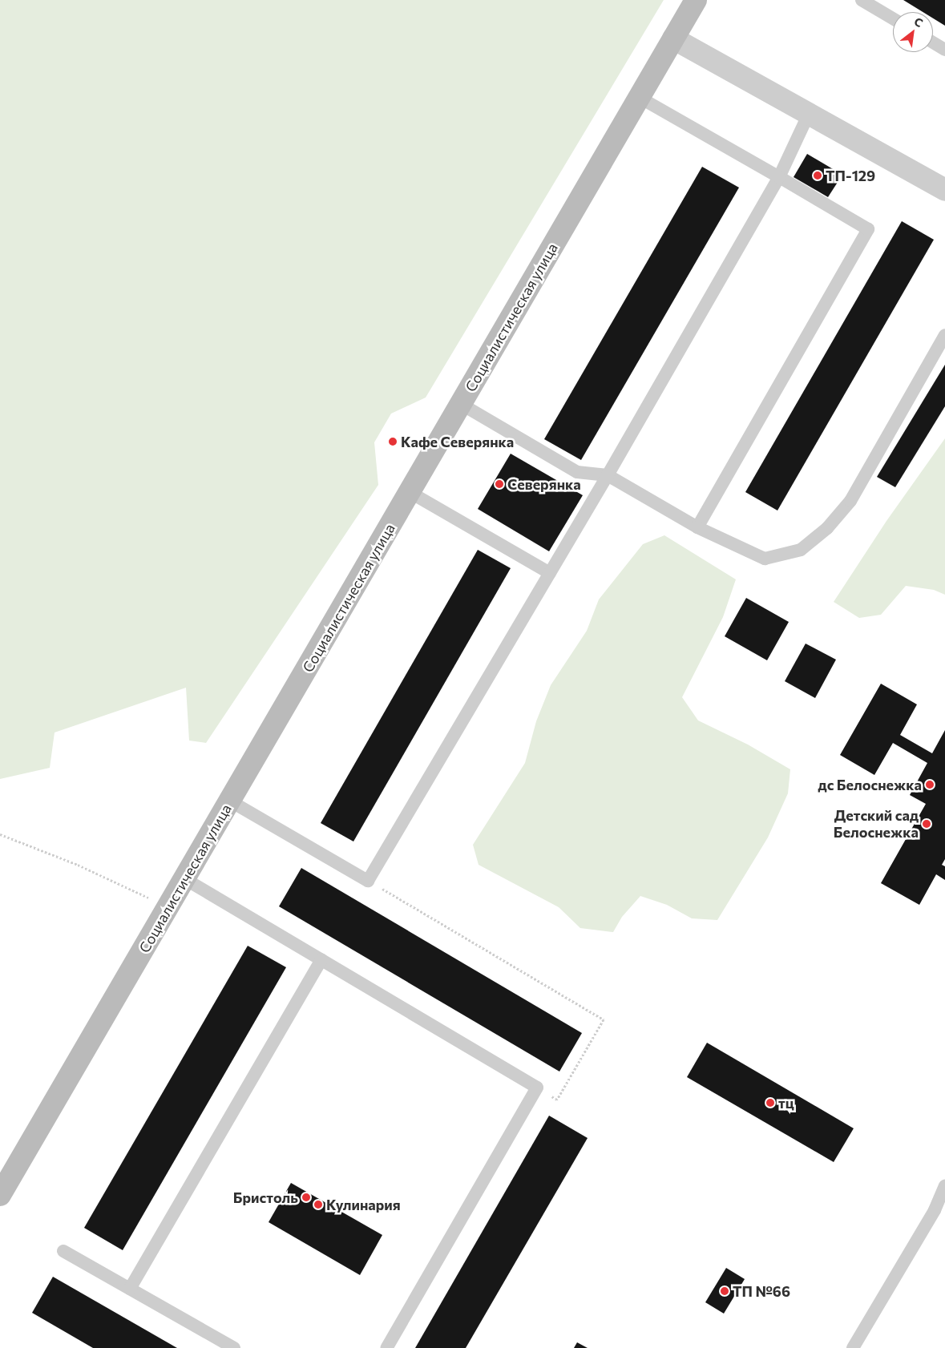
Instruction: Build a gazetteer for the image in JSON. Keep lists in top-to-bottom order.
{
  "streets": {
    "main road": ["Социалистическая улица"]
  },
  "places": [
    "ТП-129",
    "Кафе Северянка",
    "Северянка",
    "дс Белоснежка",
    "Детский сад Белоснежка",
    "тц",
    "Бристоль",
    "Кулинария",
    "ТП №66"
  ],
  "north": "top right"
}
